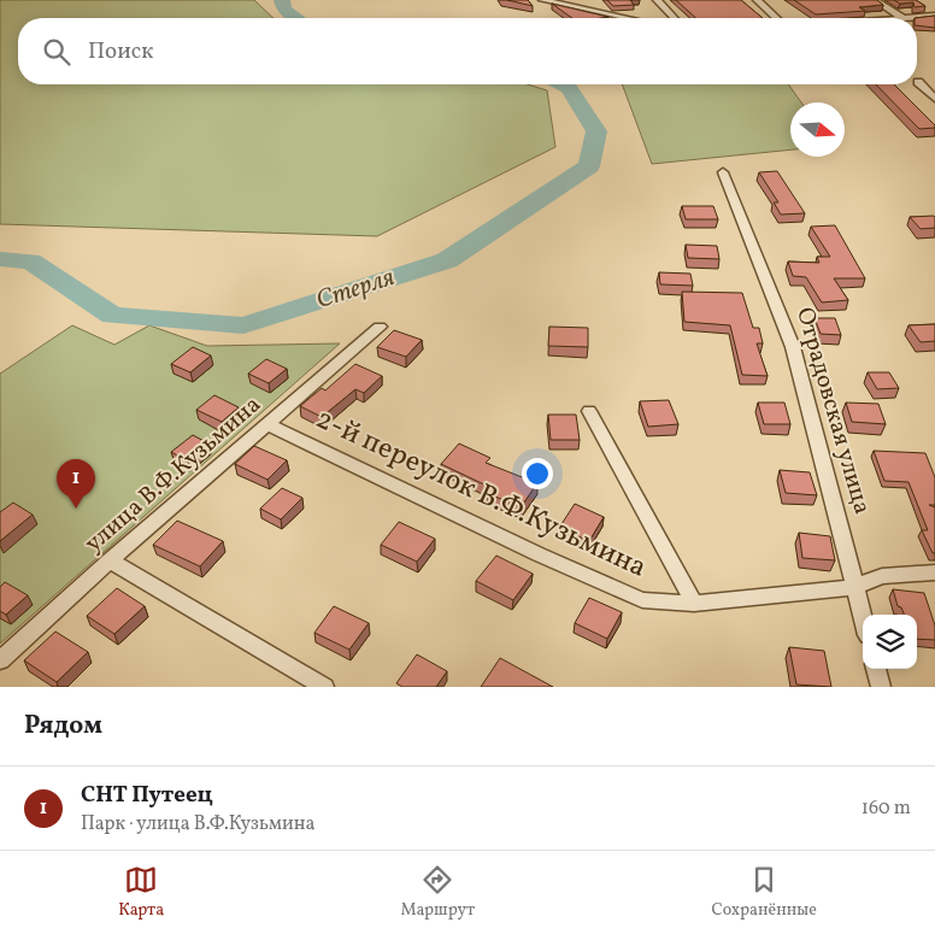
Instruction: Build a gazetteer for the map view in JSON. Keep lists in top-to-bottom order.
{
  "streets": {
    "street": ["Отрадовская улица", "улица В.Ф.Кузьмина", "2-й переулок В.Ф.Кузьмина"]
  },
  "crossings": [
    ["Отрадовская улица", "2-й переулок В.Ф.Кузьмина"],
    ["улица В.Ф.Кузьмина", "2-й переулок В.Ф.Кузьмина"]
  ],
  "water": ["Стерля"],
  "north": "right",
  "page": {
    "search": "Поиск",
    "pins": "1",
    "heading": "Рядом",
    "list": [
      {
        "mark": "1",
        "name": "СНТ Путеец",
        "note": "Парк · улица В.Ф.Кузьмина",
        "value": "160 m"
      }
    ],
    "nav": ["Карта", "Маршрут", "Сохранённые"]
  }
}
